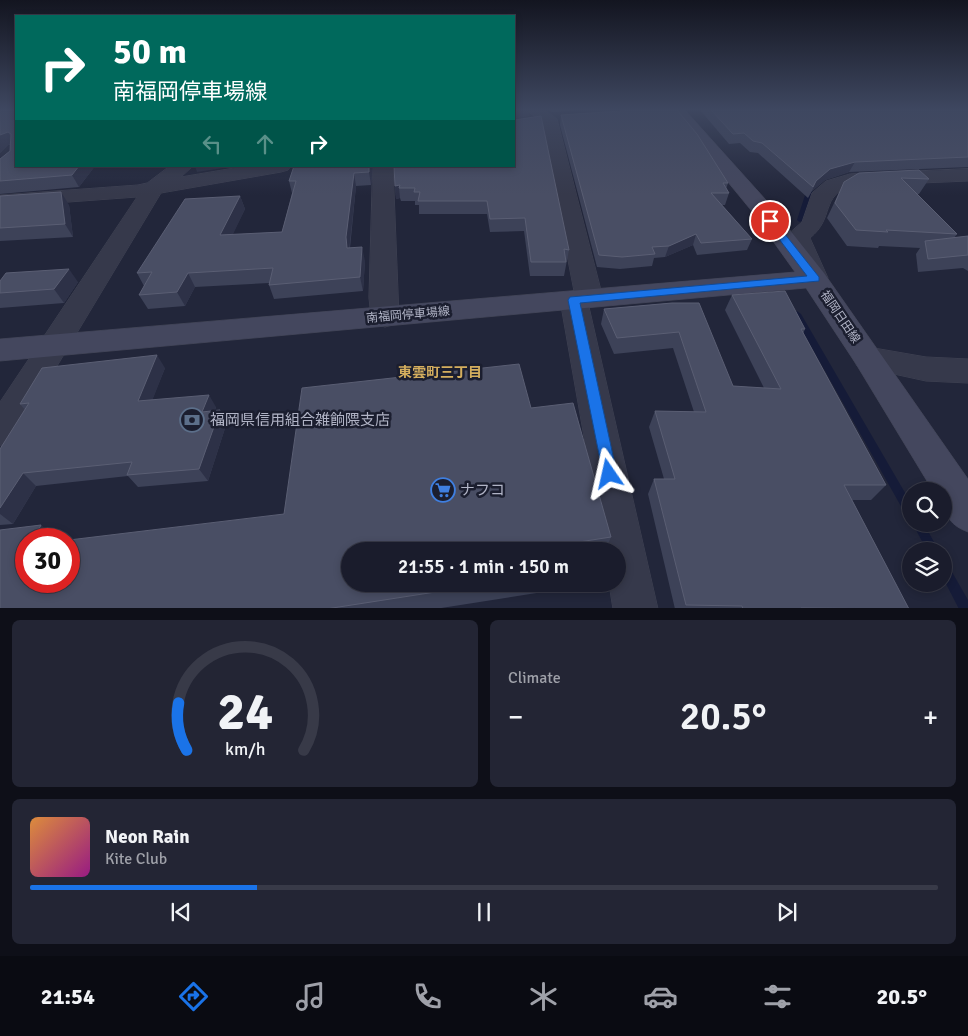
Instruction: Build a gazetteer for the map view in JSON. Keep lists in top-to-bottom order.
{
  "streets": {
    "main road": ["南福岡停車場線", "福岡日田線"]
  },
  "crossings": [
    ["南福岡停車場線", "福岡日田線"]
  ],
  "districts": ["東雲町三丁目"],
  "places": {
    "bank": ["福岡県信用組合雑餉隈支店"],
    "supermarket": ["ナフコ"]
  },
  "page": {
    "turn": ["50 m", "南福岡停車場線"],
    "limit": "30",
    "trip": "21:55 · 1 min · 150 m",
    "tile": "Climate",
    "heat": ["−", "20.5°", "+"],
    "song": ["Neon Rain", "Kite Club"],
    "tabs": ["21:54", "20.5°"],
    "gauge": ["24", "km/h"]
  }
}
